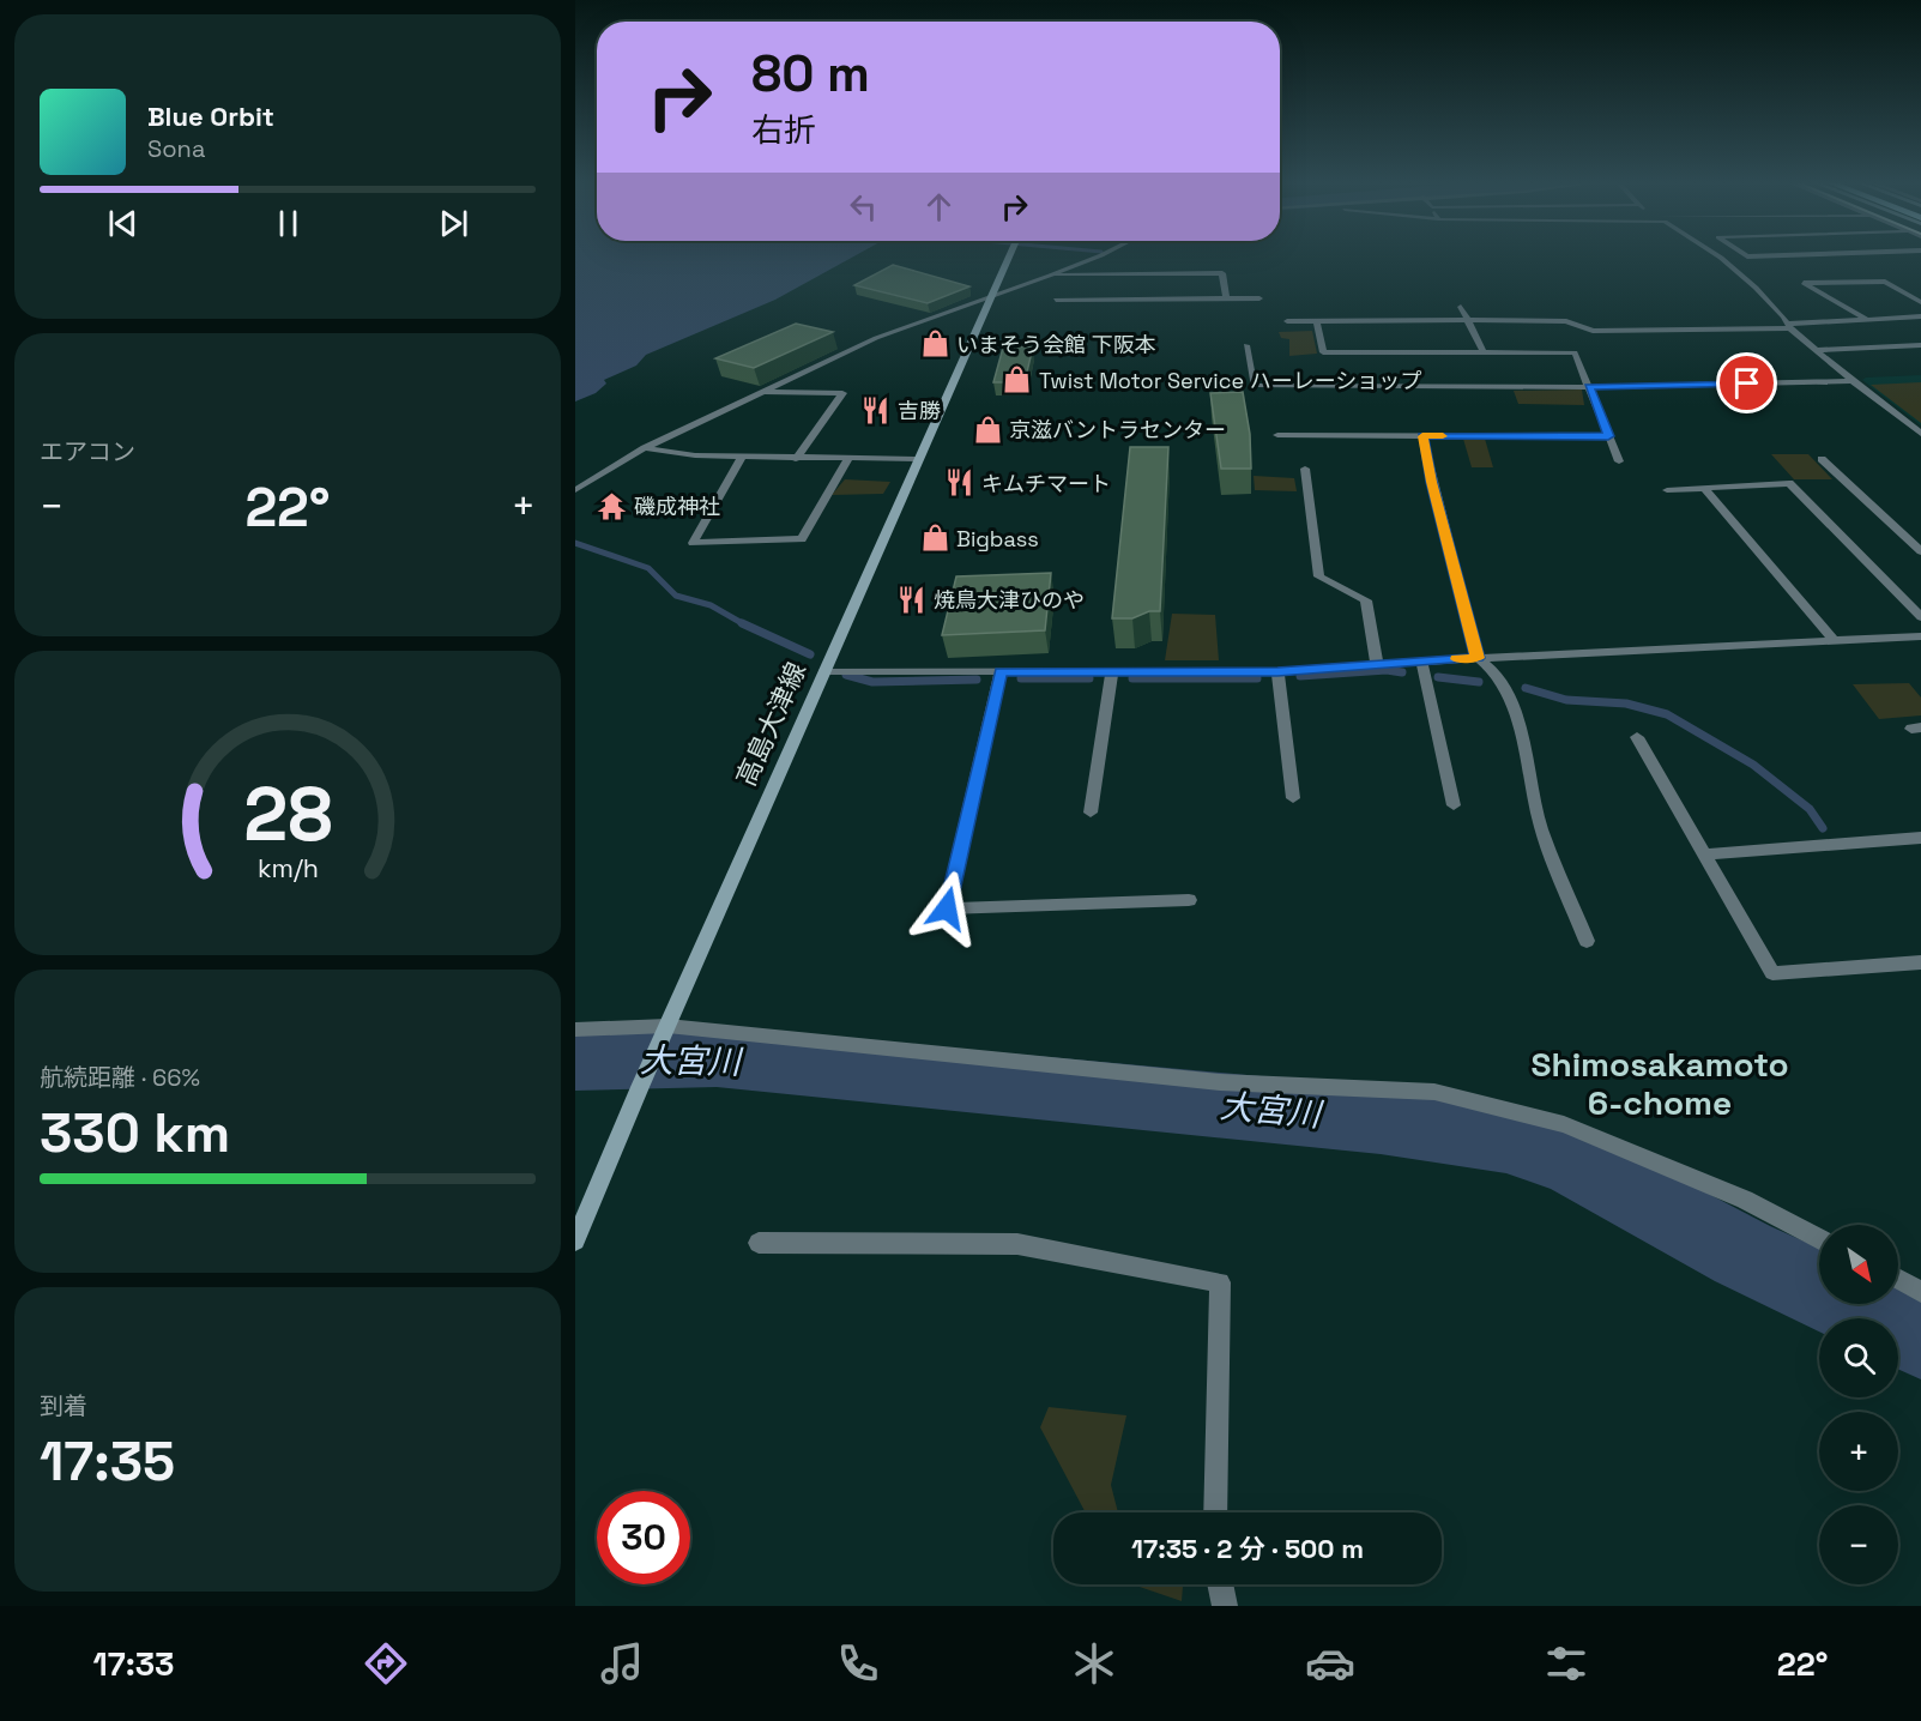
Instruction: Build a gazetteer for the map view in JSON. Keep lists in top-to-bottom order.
{
  "streets": {
    "main road": ["高島大津線"]
  },
  "districts": ["Shimosakamoto 6-chome"],
  "water": ["大宮川"],
  "places": {
    "shop": [
      "いまそう会館 下阪本",
      "Twist Motor Service ハーレーショップ",
      "京滋バントラセンター",
      "Bigbass"
    ],
    "restaurant": ["吉勝", "キムチマート", "焼鳥大津ひのや"],
    "temple": ["磯成神社"]
  },
  "north": "bottom right",
  "page": {
    "turn": ["80 m", "右折"],
    "song": ["Blue Orbit", "Sona"],
    "tile": [
      "エアコン",
      ["航続距離 · 66%", "330 km"],
      ["到着", "17:35"]
    ],
    "heat": ["−", "22°", "+"],
    "map_buttons": ["+", "−"],
    "limit": "30",
    "trip": "17:35 · 2 分 · 500 m",
    "tabs": ["17:33", "22°"],
    "gauge": ["28", "km/h"]
  }
}
